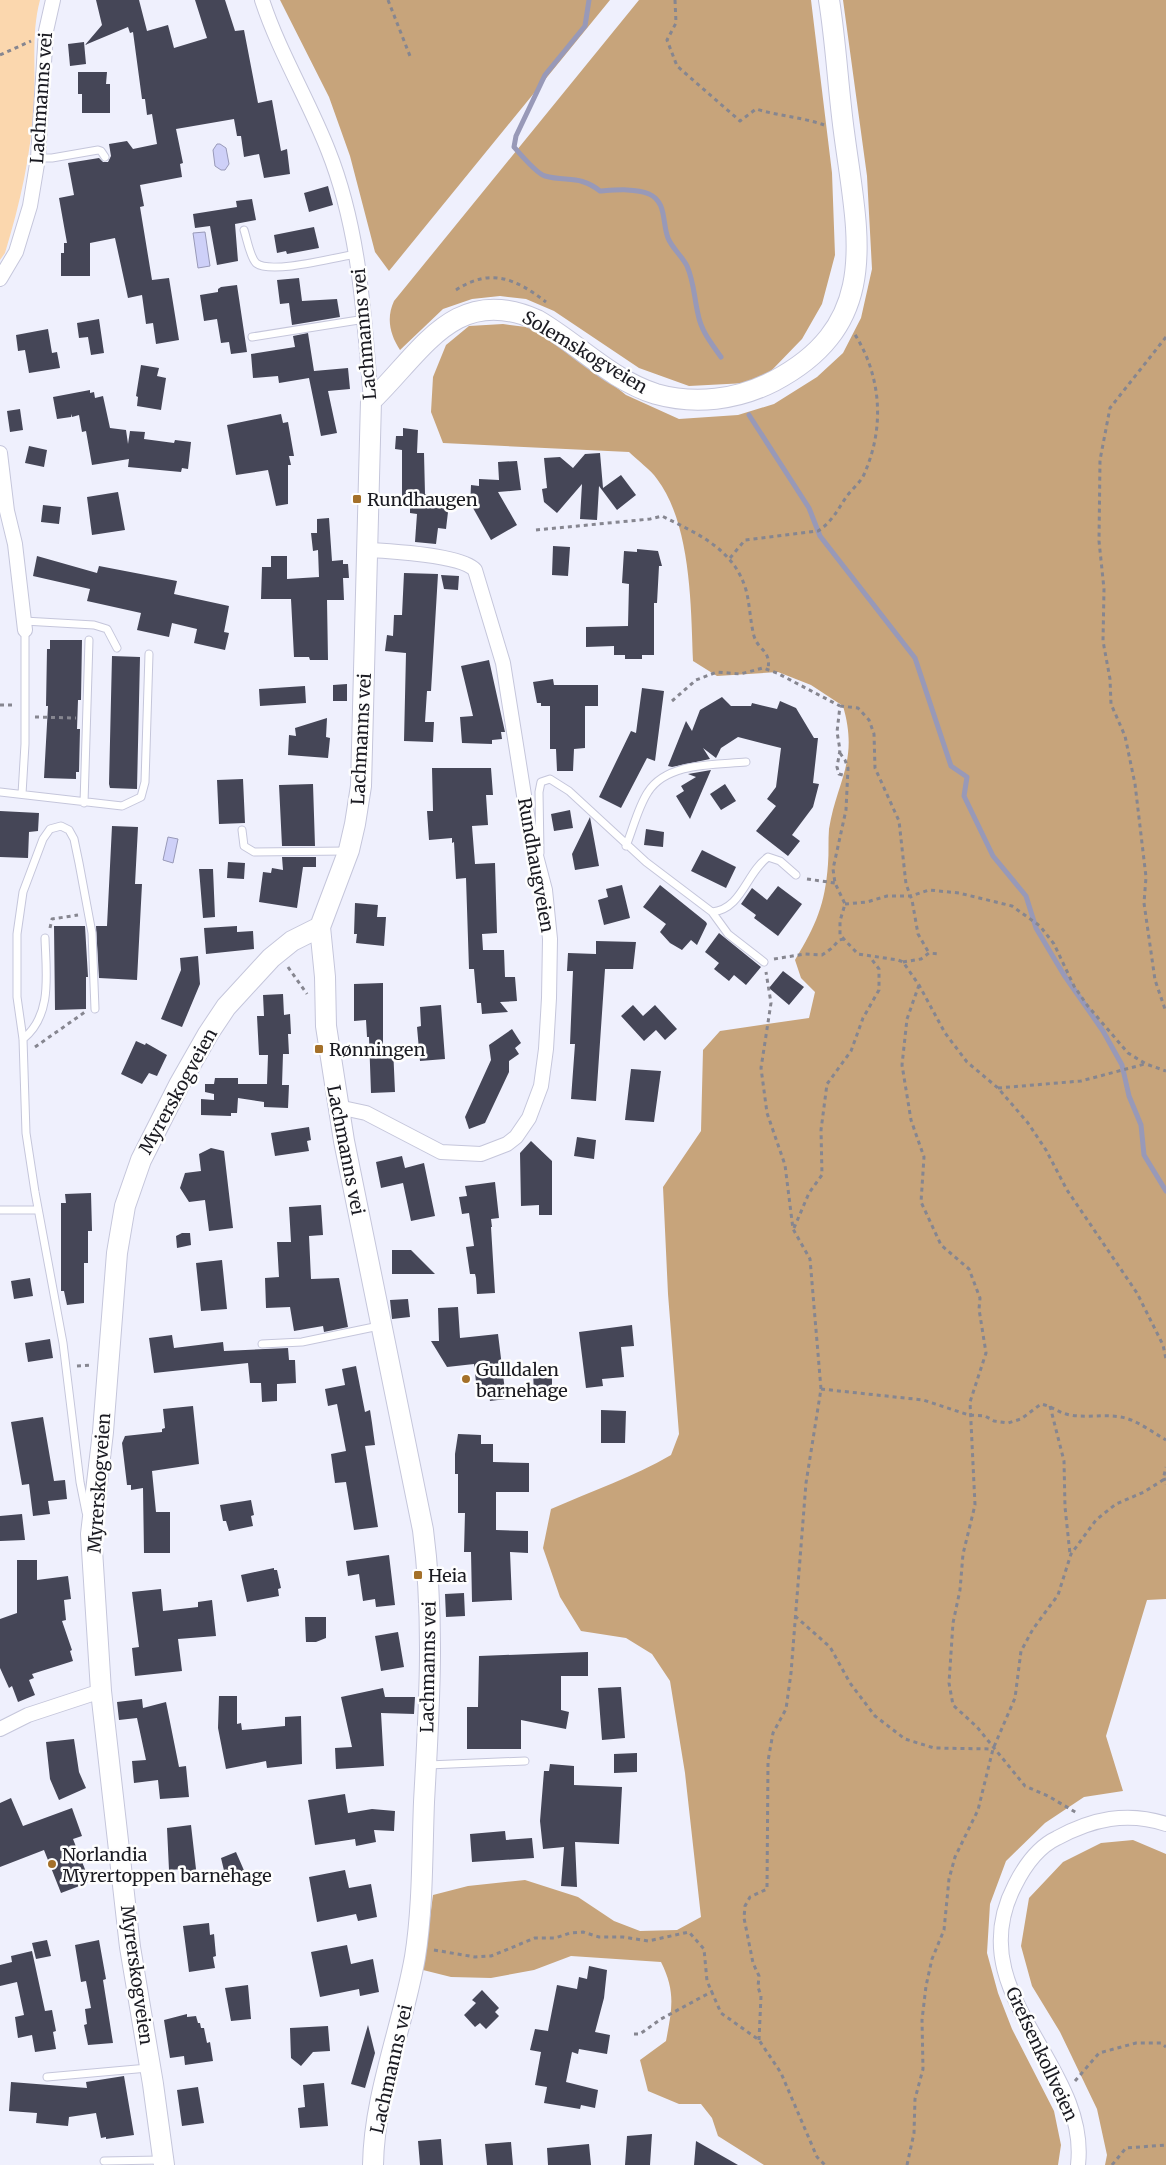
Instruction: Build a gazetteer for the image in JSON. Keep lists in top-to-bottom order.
{
  "streets": {
    "street": [
      "Lachmanns vei",
      "Solemskogveien",
      "Rundhaugveien",
      "Myrerskogveien",
      "Grefsenkollveien"
    ]
  },
  "crossings": [
    ["Lachmanns vei", "Solemskogveien"],
    ["Lachmanns vei", "Rundhaugveien"],
    ["Lachmanns vei", "Myrerskogveien"]
  ],
  "places": {
    "transit": ["Rundhaugen", "Rønningen", "Heia"],
    "other": ["Gulldalen barnehage", "Norlandia Myrertoppen barnehage"]
  }
}
